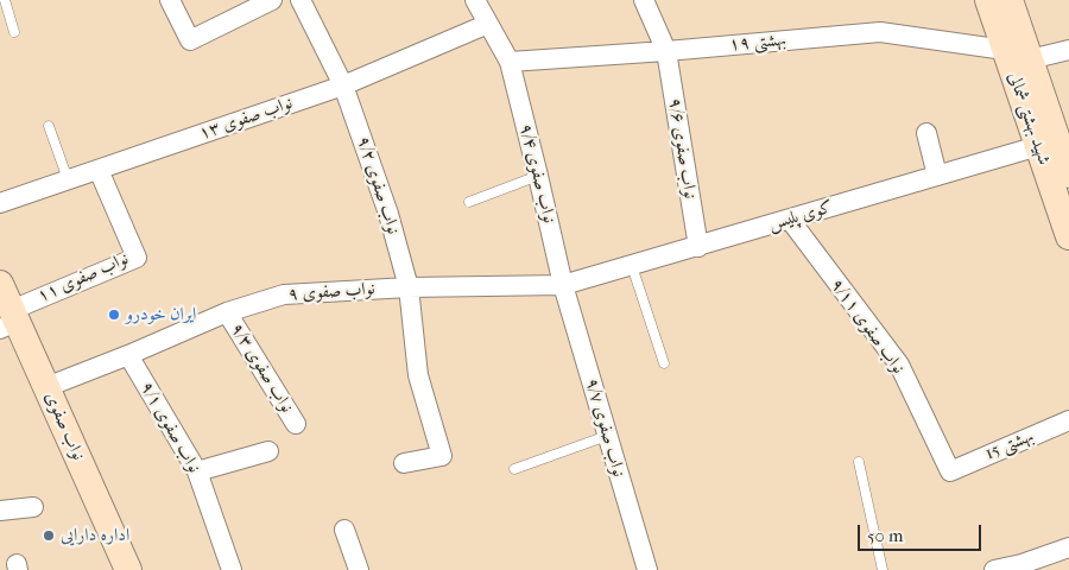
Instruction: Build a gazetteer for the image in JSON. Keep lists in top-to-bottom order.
{
  "streets": {
    "main road": ["شهید بهشتی شمالی", "نواب صفوی"],
    "street": [
      "بهشتی ۱۹",
      "نواب صفوی ۱۳",
      "نواب صفوی ۹/۶",
      "نواب صفوی ۹/۴",
      "نواب صفوی ۹/۲",
      "کوی پلیس",
      "نواب صفوی ۱۱",
      "نواب صفوی ۹",
      "نواب صفوی ۹/۱۱",
      "نواب صفوی ۹/۳",
      "نواب صفوی ۹/۱",
      "نواب صفوی ۹/۷",
      "بهشتی 15"
    ]
  },
  "crossings": [
    ["بهشتی ۱۹", "شهید بهشتی شمالی"],
    ["بهشتی ۱۹", "نواب صفوی ۹/۶"],
    ["بهشتی ۱۹", "نواب صفوی ۹/۴"],
    ["نواب صفوی ۱۳", "نواب صفوی ۹/۴"],
    ["نواب صفوی ۱۳", "نواب صفوی ۹/۲"],
    ["نواب صفوی ۱۳", "نواب صفوی ۱۱"],
    ["شهید بهشتی شمالی", "کوی پلیس"],
    ["نواب صفوی ۹/۶", "کوی پلیس"],
    ["نواب صفوی ۹/۴", "کوی پلیس"],
    ["نواب صفوی ۹/۴", "نواب صفوی ۹"],
    ["نواب صفوی ۹/۴", "نواب صفوی ۹/۷"],
    ["نواب صفوی ۹/۲", "نواب صفوی ۹"],
    ["کوی پلیس", "نواب صفوی ۹"],
    ["کوی پلیس", "نواب صفوی ۹/۱۱"],
    ["کوی پلیس", "نواب صفوی ۹/۷"],
    ["نواب صفوی ۱۱", "نواب صفوی"],
    ["نواب صفوی ۹", "نواب صفوی ۹/۳"],
    ["نواب صفوی ۹", "نواب صفوی"],
    ["نواب صفوی ۹", "نواب صفوی ۹/۱"],
    ["نواب صفوی ۹", "نواب صفوی ۹/۷"],
    ["نواب صفوی ۹/۱۱", "بهشتی 15"]
  ],
  "places": ["ایران خودرو", "اداره دارایی"],
  "scale_bar": "50 m"
}
